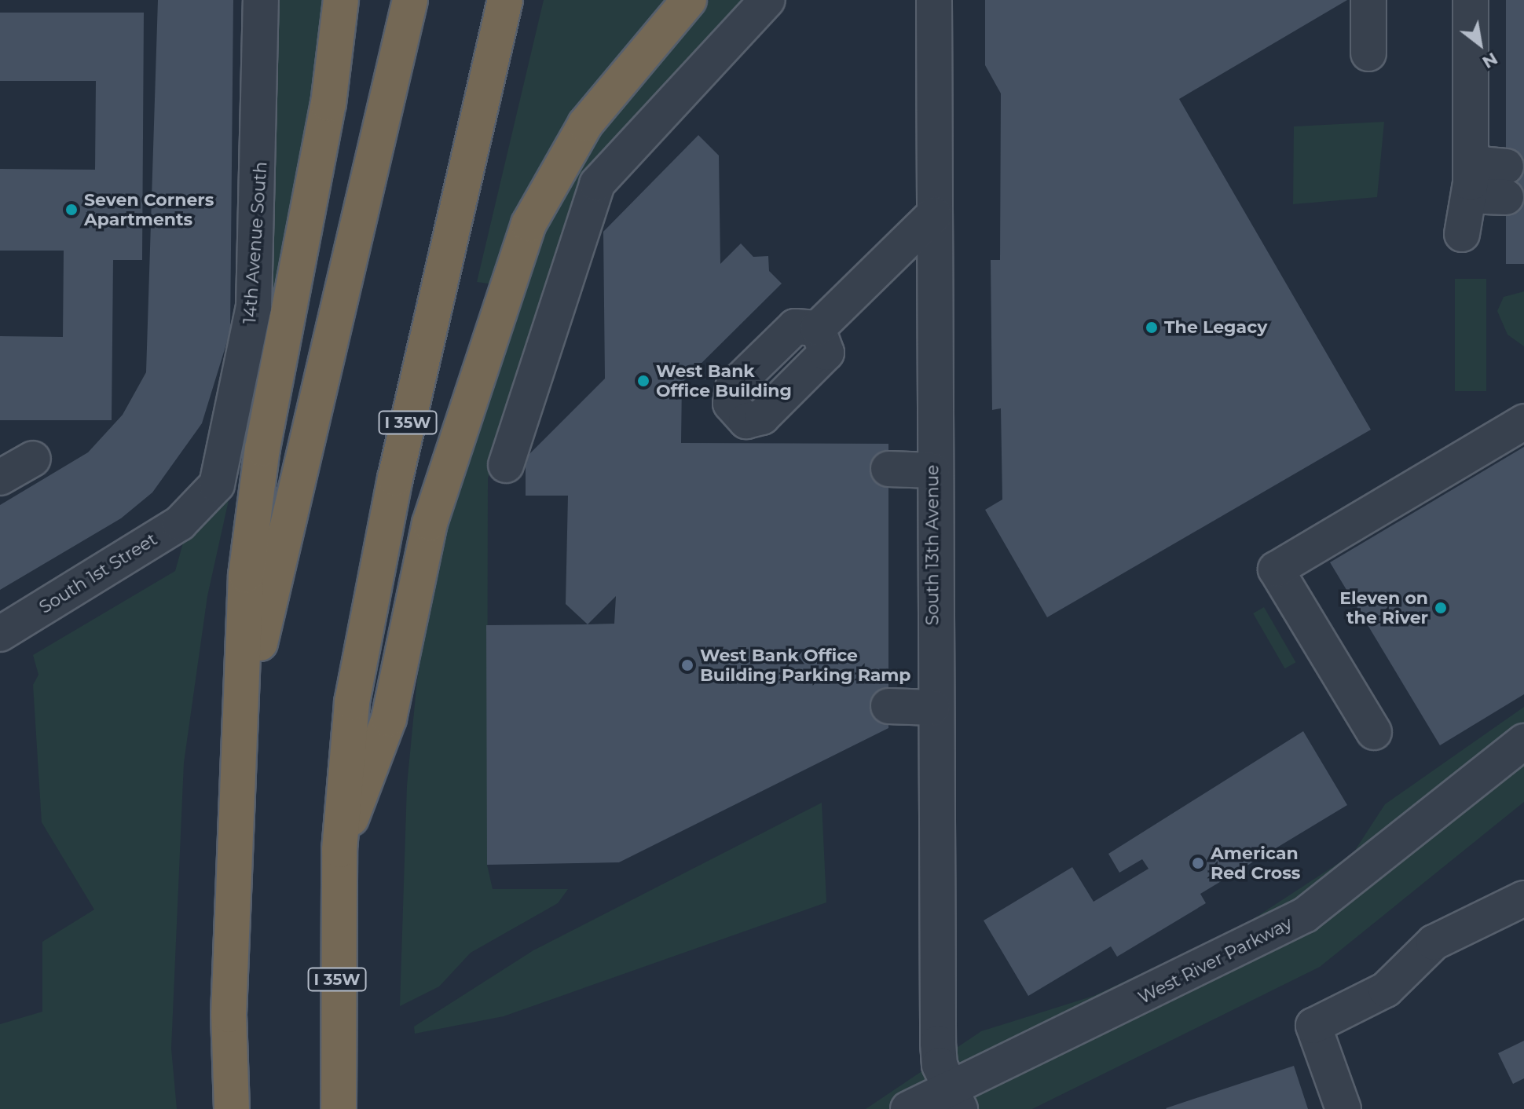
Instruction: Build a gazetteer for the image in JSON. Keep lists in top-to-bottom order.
{
  "streets": {
    "highway": ["I 35W"],
    "street": [
      "14th Avenue South",
      "South 13th Avenue",
      "South 1st Street",
      "West River Parkway"
    ]
  },
  "crossings": [
    ["14th Avenue South", "South 1st Street"],
    ["South 13th Avenue", "West River Parkway"]
  ],
  "places": [
    "Seven Corners Apartments",
    "The Legacy",
    "West Bank Office Building",
    "Eleven on the River",
    "West Bank Office Building Parking Ramp",
    "American Red Cross"
  ],
  "north": "bottom right"
}
